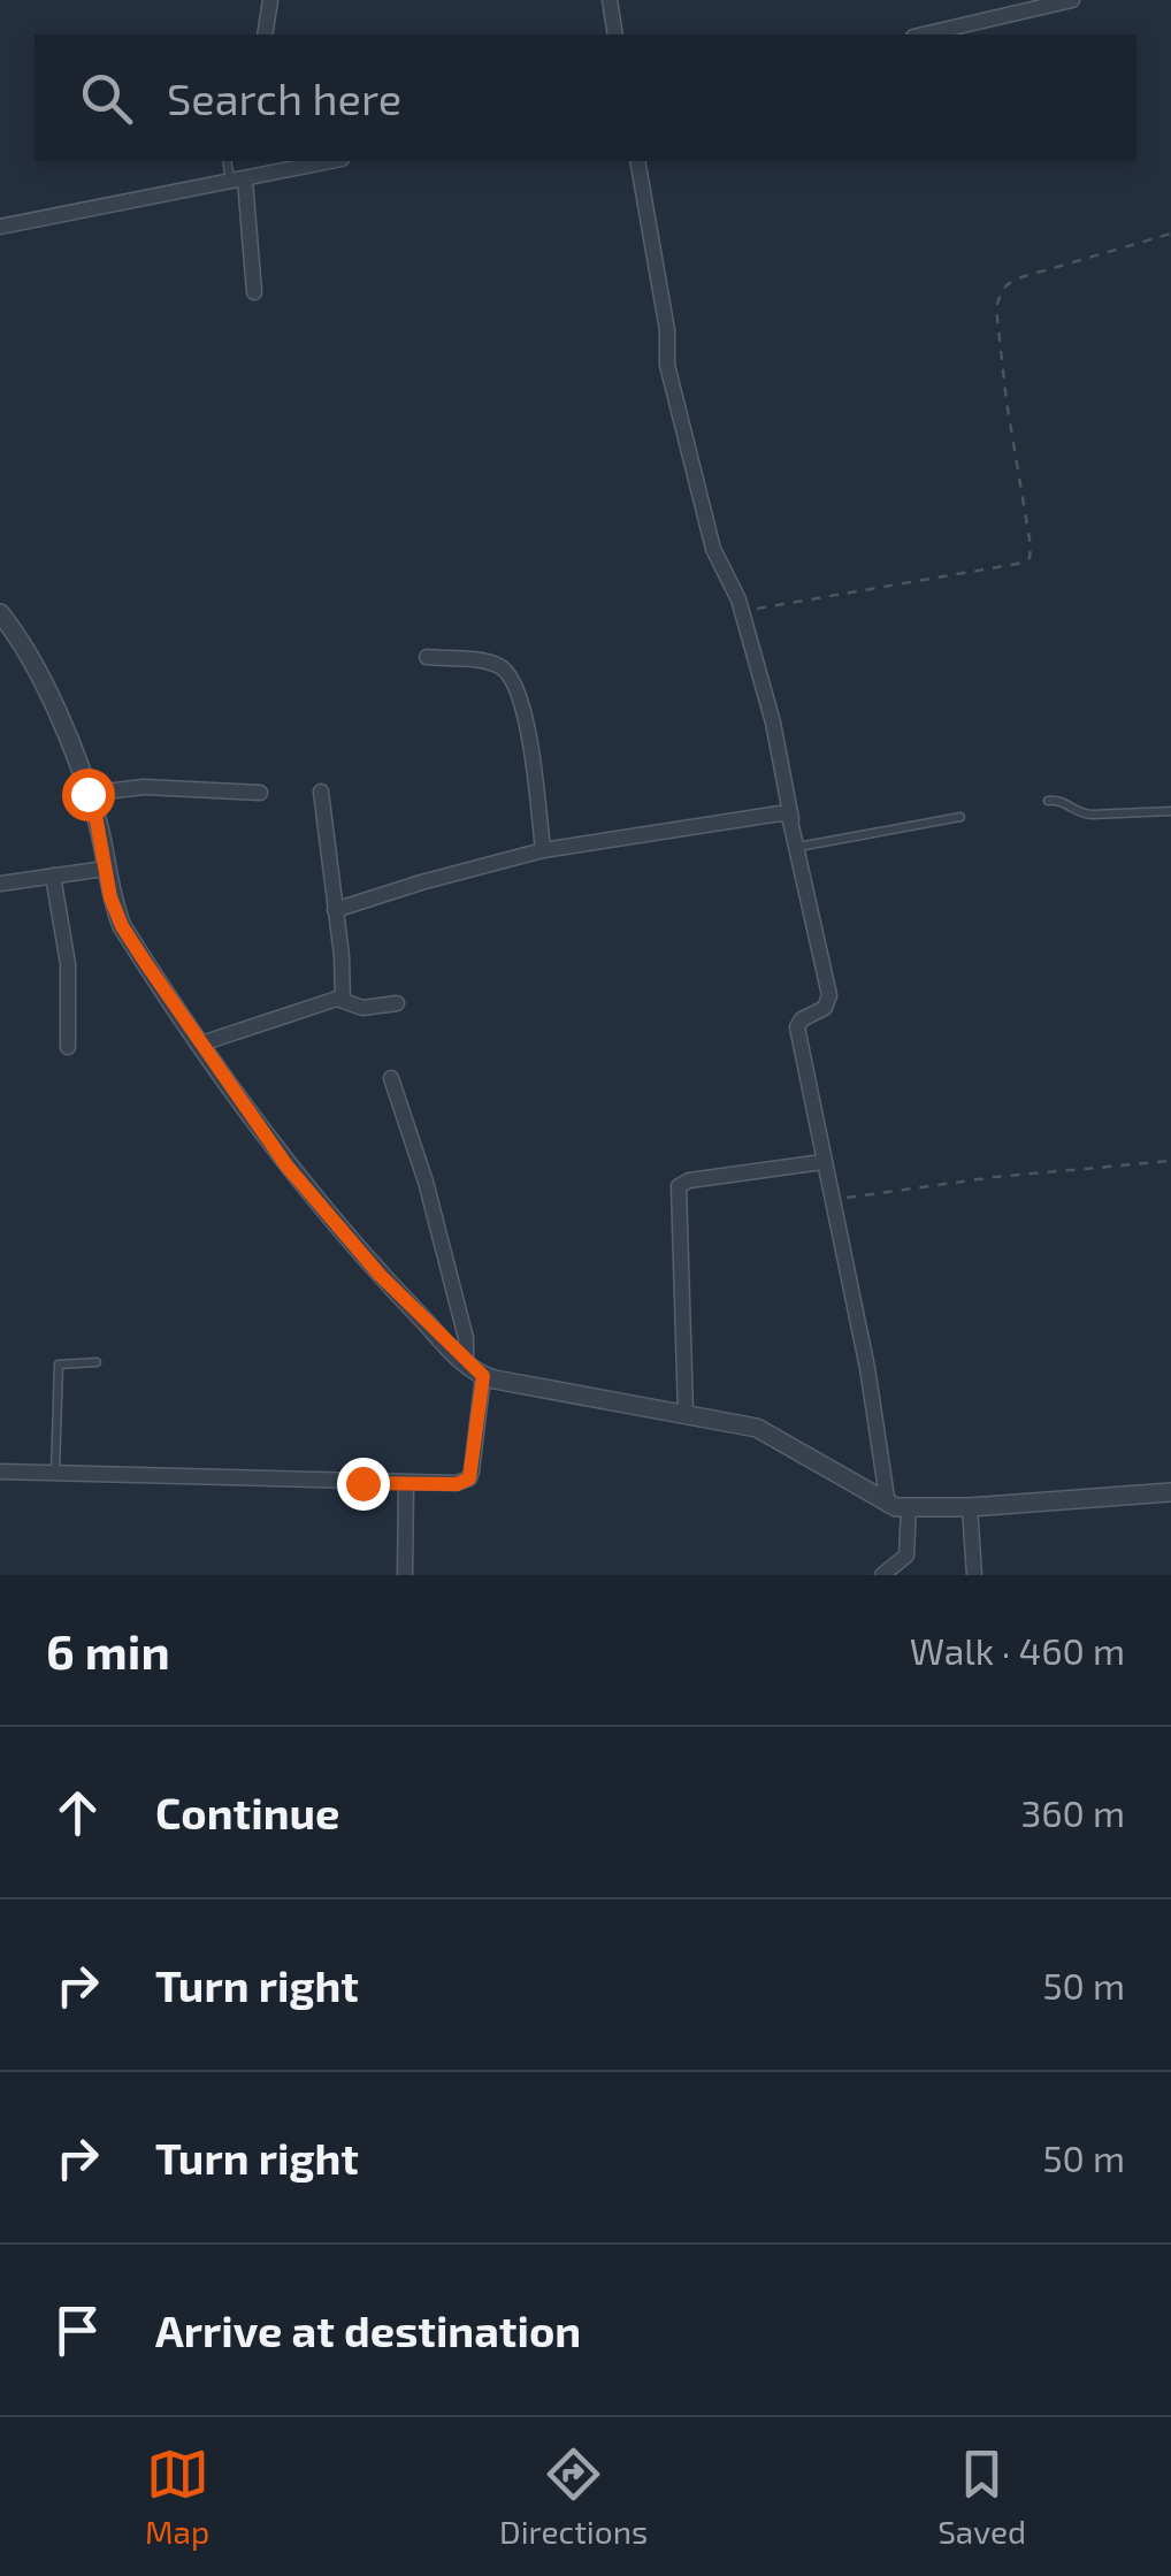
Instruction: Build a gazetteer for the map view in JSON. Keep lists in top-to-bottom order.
{
  "page": {
    "search": "Search here",
    "heading": ["6 min", "Walk · 460 m"],
    "list": [
      ["Continue", "360 m"],
      ["Turn right", "50 m"],
      ["Turn right", "50 m"],
      "Arrive at destination"
    ],
    "nav": ["Map", "Directions", "Saved"]
  }
}
